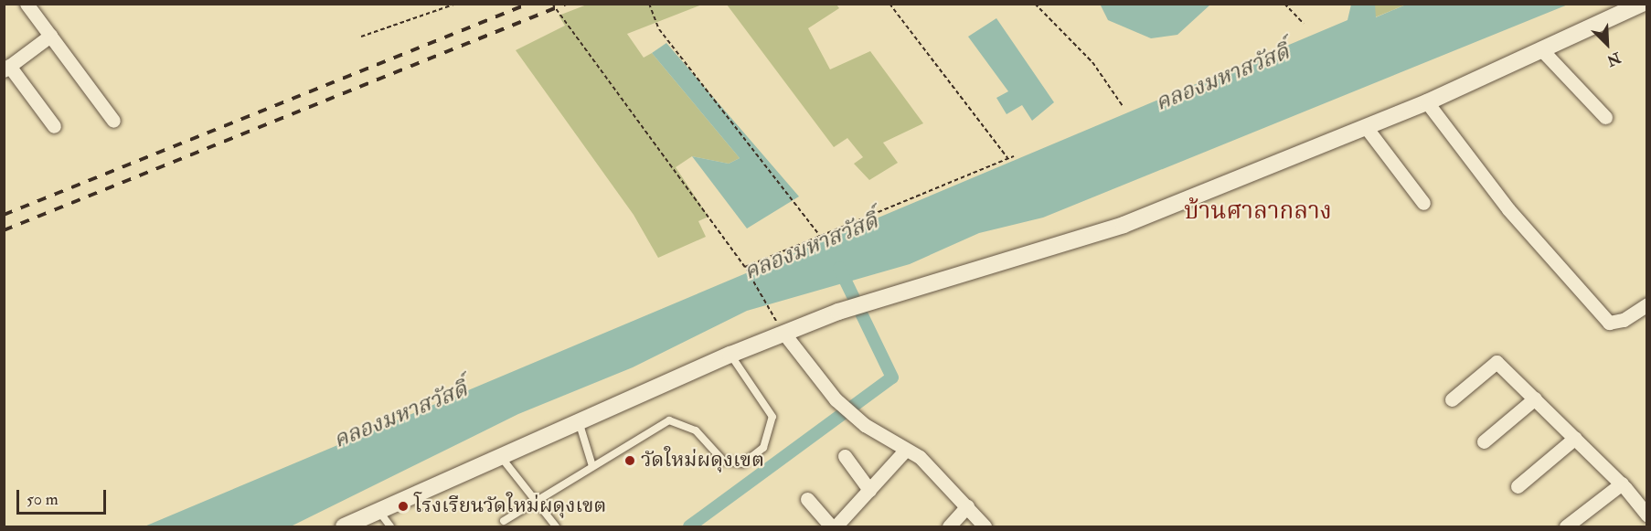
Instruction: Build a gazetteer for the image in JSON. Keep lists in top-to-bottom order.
{
  "districts": ["บ้านศาลากลาง"],
  "water": ["คลองมหาสวัสดิ์"],
  "places": ["วัดใหม่ผดุงเขต", "โรงเรียนวัดใหม่ผดุงเขต"],
  "scale_bar": "50 m",
  "north": "bottom right"
}
